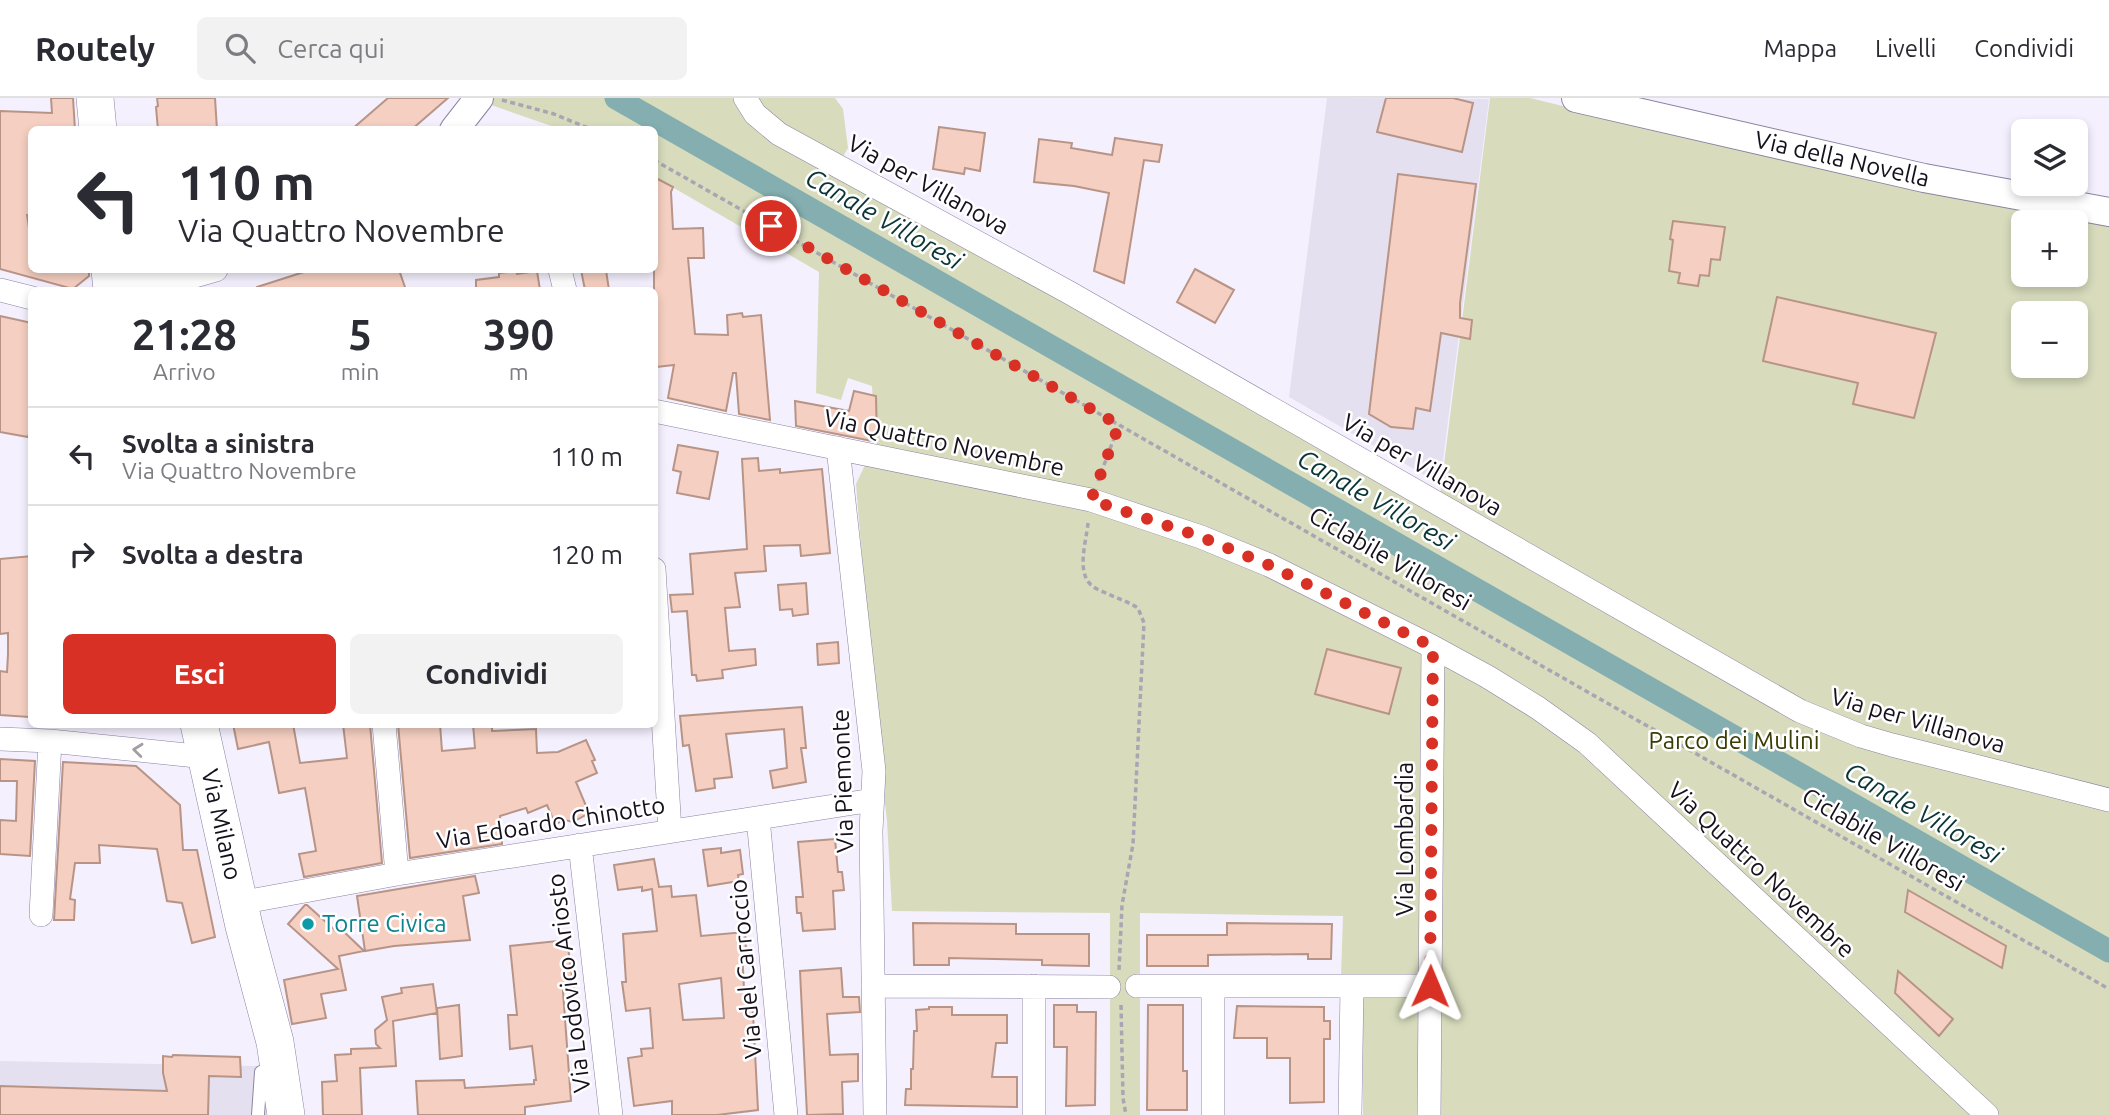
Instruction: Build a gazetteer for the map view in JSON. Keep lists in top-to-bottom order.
{
  "streets": {
    "main road": ["Via Milano"],
    "street": [
      "Via della Novella",
      "Via per Villanova",
      "Via Quattro Novembre",
      "Via Piemonte",
      "Via Edoardo Chinotto",
      "Via Lombardia",
      "Via del Carroccio",
      "Via Lodovico Ariosto"
    ],
    "path": ["Ciclabile Villoresi"]
  },
  "crossings": [
    ["Via Quattro Novembre", "Via Piemonte"],
    ["Via Quattro Novembre", "Via Lombardia"],
    ["Via Piemonte", "Via Edoardo Chinotto"],
    ["Via Edoardo Chinotto", "Via Milano"],
    ["Via Edoardo Chinotto", "Via del Carroccio"],
    ["Via Edoardo Chinotto", "Via Lodovico Ariosto"]
  ],
  "water": ["Canale Villoresi"],
  "parks": ["Parco dei Mulini"],
  "places": ["Torre Civica"],
  "page": {
    "header": "Routely",
    "search": "Cerca qui",
    "nav": ["Mappa", "Livelli", "Condividi"],
    "map_buttons": ["+", "−"],
    "turn": ["110 m", "Via Quattro Novembre"],
    "eta": [
      "21:28",
      "Arrivo",
      "5",
      "min",
      "390",
      "m"
    ],
    "list": [
      {
        "name": "Svolta a sinistra",
        "note": "Via Quattro Novembre",
        "value": "110 m"
      },
      {
        "name": "Svolta a destra",
        "value": "120 m"
      }
    ],
    "buttons": ["Esci", "Condividi"]
  }
}
